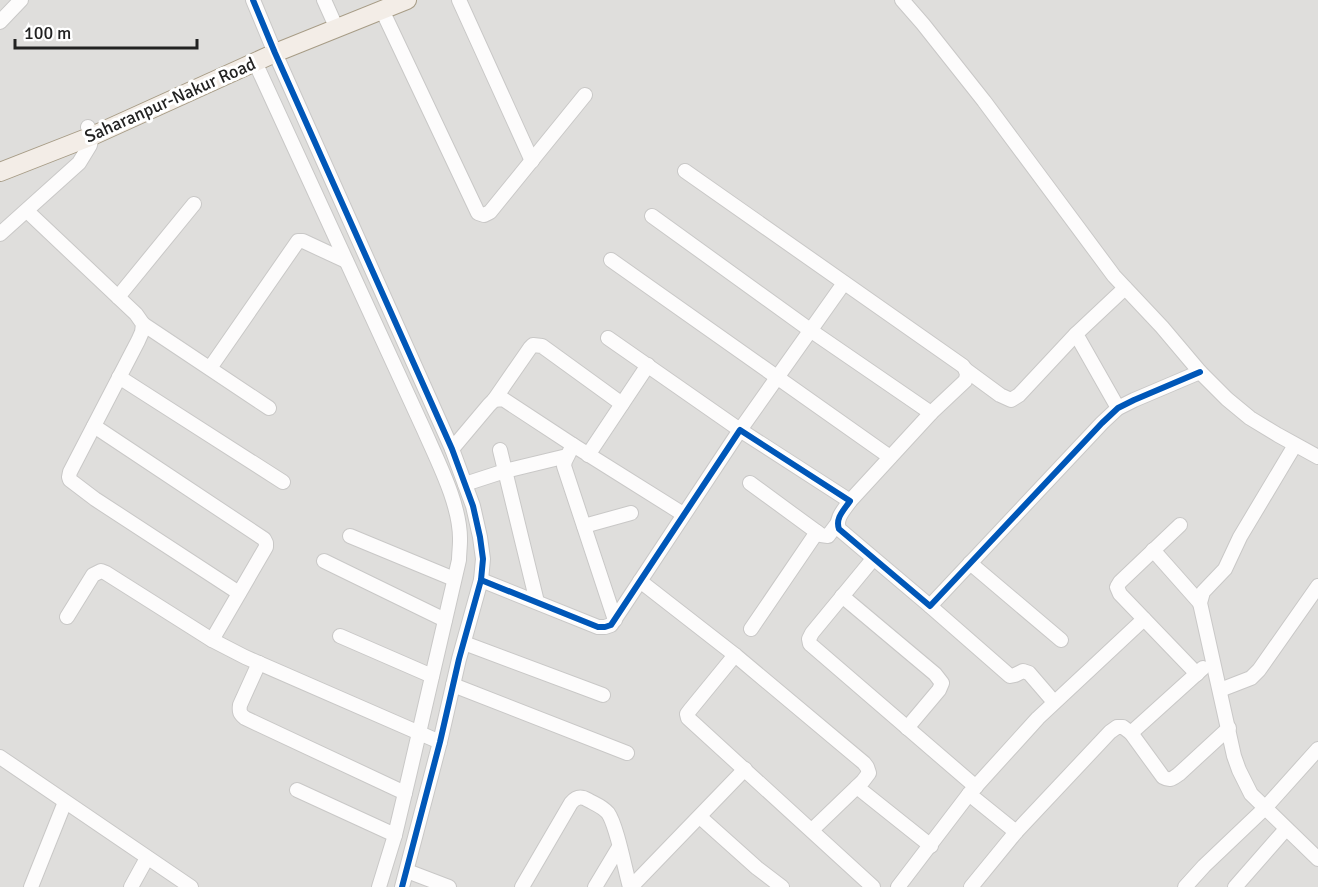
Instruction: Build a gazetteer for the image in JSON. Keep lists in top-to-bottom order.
{
  "streets": {
    "main road": ["Saharanpur-Nakur Road"]
  },
  "scale_bar": "100 m"
}
